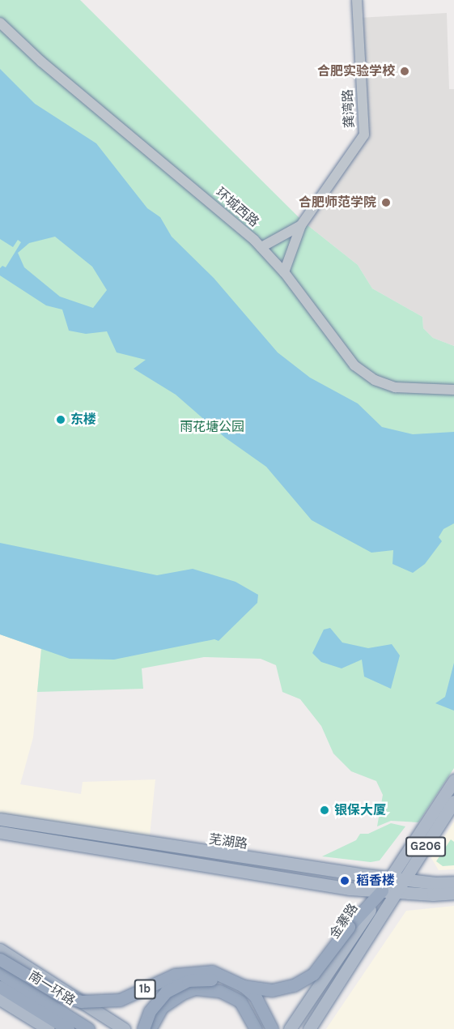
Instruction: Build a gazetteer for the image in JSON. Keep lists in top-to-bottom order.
{
  "streets": {
    "highway": ["南一环路", "1b"],
    "main road": ["芜湖路", "G206", "金寨路"],
    "street": ["龚湾路", "环城西路"]
  },
  "crossings": [
    ["芜湖路", "G206"],
    ["芜湖路", "金寨路"]
  ],
  "parks": ["雨花塘公园"],
  "places": [
    "合肥实验学校",
    "合肥师范学院",
    "东楼",
    "银保大厦",
    "稻香楼"
  ]
}
